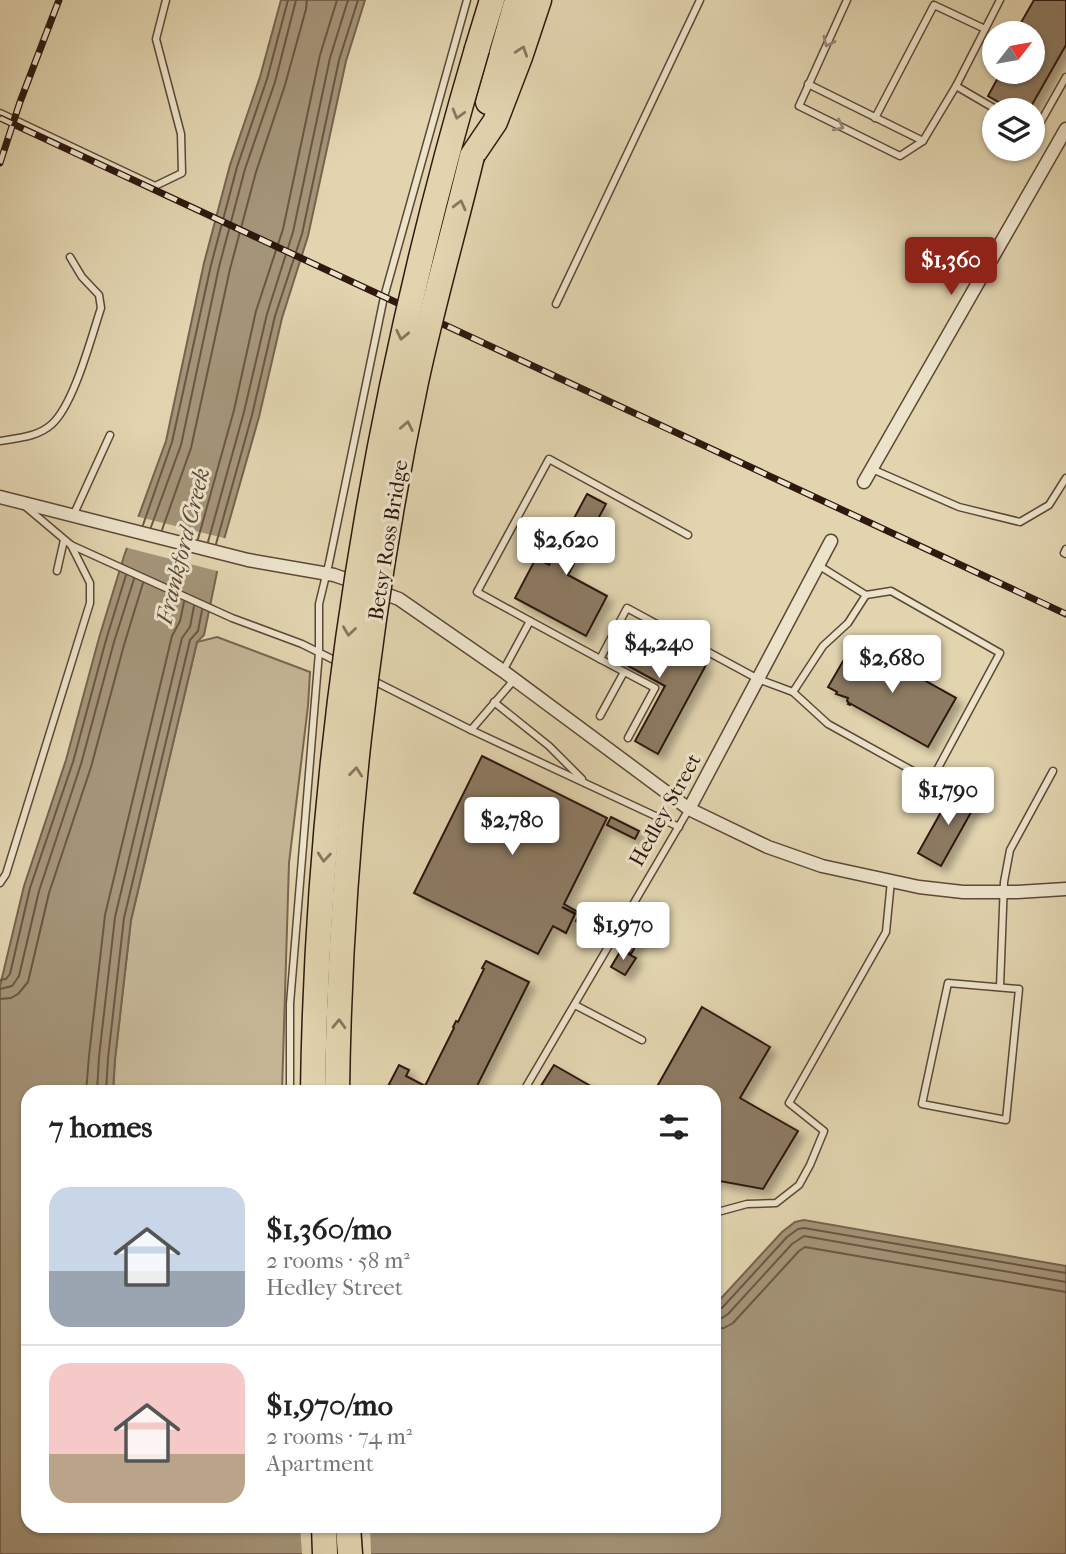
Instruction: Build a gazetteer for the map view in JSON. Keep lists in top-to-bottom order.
{
  "streets": {
    "highway": ["Betsy Ross Bridge"],
    "street": ["Hedley Street"]
  },
  "water": ["Frankford Creek"],
  "north": "top right",
  "page": {
    "price": [
      "$1,360",
      "$2,620",
      "$4,240",
      "$2,680",
      "$1,790",
      "$2,780",
      "$1,970"
    ],
    "heading": "7 homes",
    "list": [
      {
        "name": "$1,360/mo",
        "note": "2 rooms · 58 m² · Hedley Street"
      },
      {
        "name": "$1,970/mo",
        "note": "2 rooms · 74 m² · Apartment"
      }
    ]
  }
}
